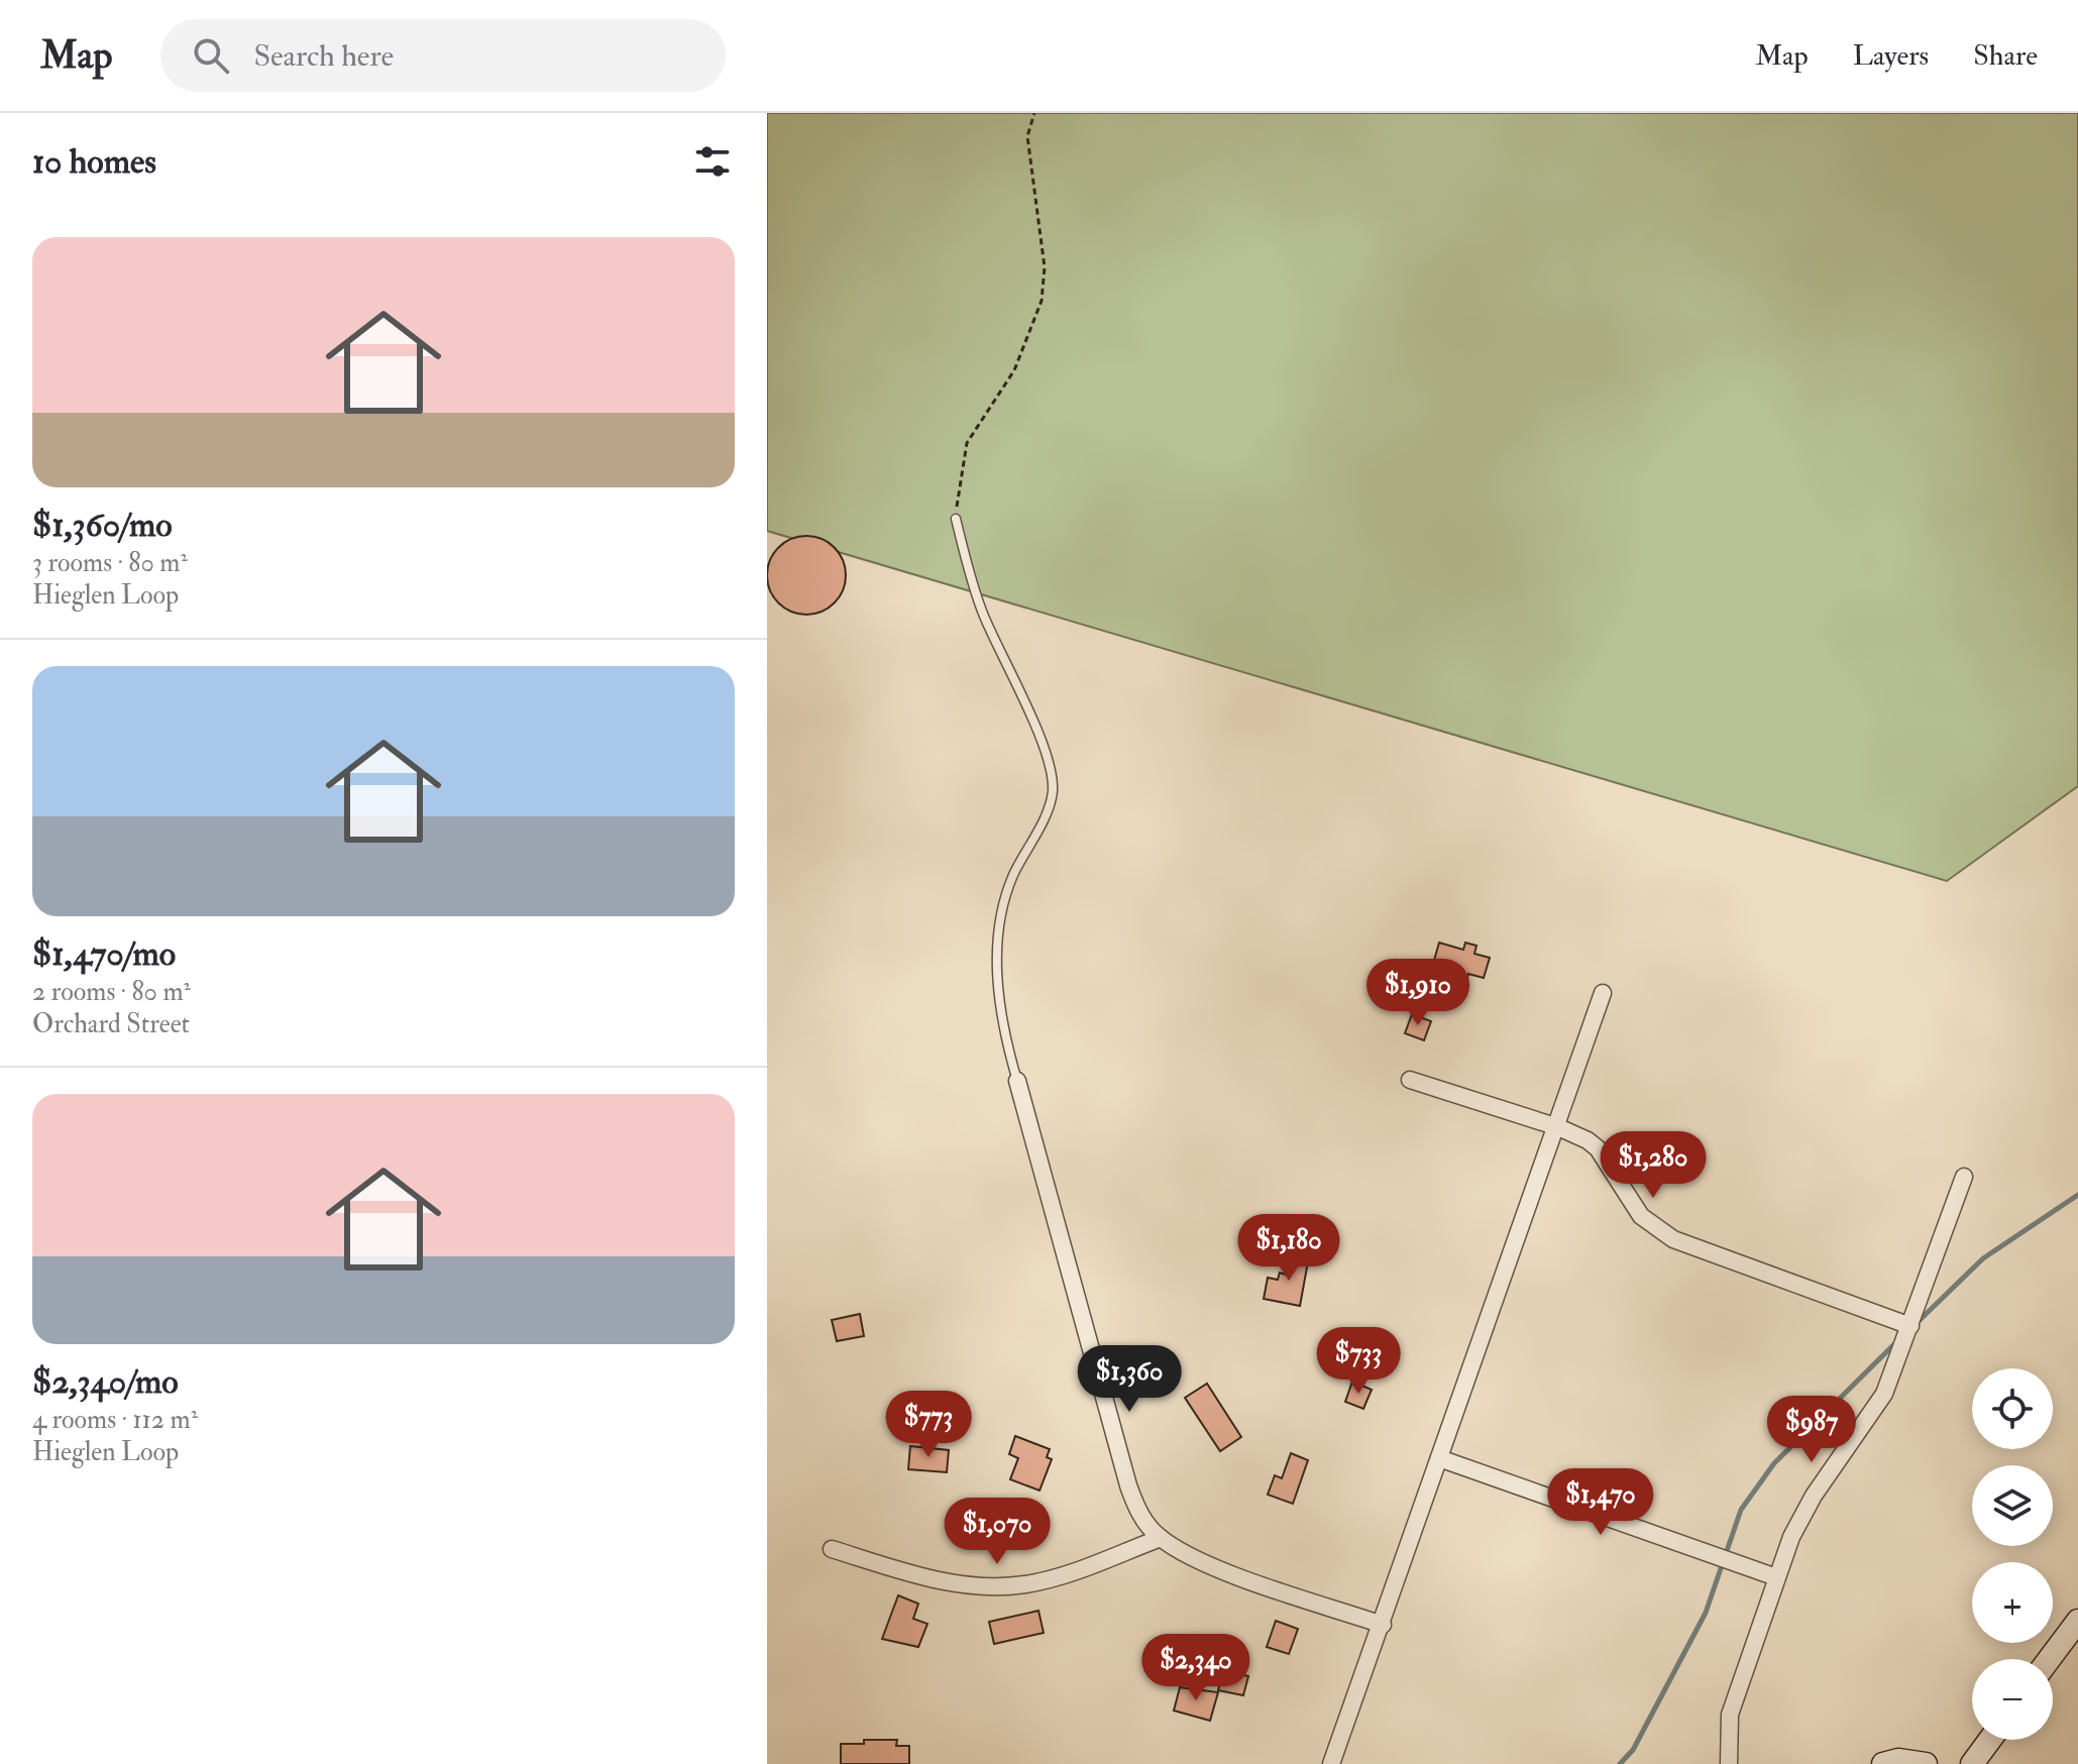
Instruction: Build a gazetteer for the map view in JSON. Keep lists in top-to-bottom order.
{
  "page": {
    "header": "Map",
    "search": "Search here",
    "nav": ["Map", "Layers", "Share"],
    "heading": "10 homes",
    "list": [
      {
        "name": "$1,360/mo",
        "note": "3 rooms · 80 m² · Hieglen Loop"
      },
      {
        "name": "$1,470/mo",
        "note": "2 rooms · 80 m² · Orchard Street"
      },
      {
        "name": "$2,340/mo",
        "note": "4 rooms · 112 m² · Hieglen Loop"
      }
    ],
    "price": [
      "$1,910",
      "$1,280",
      "$1,180",
      "$733",
      "$1,360",
      "$773",
      "$987",
      "$1,470",
      "$1,070",
      "$2,340"
    ],
    "map_buttons": ["+", "−"]
  }
}
